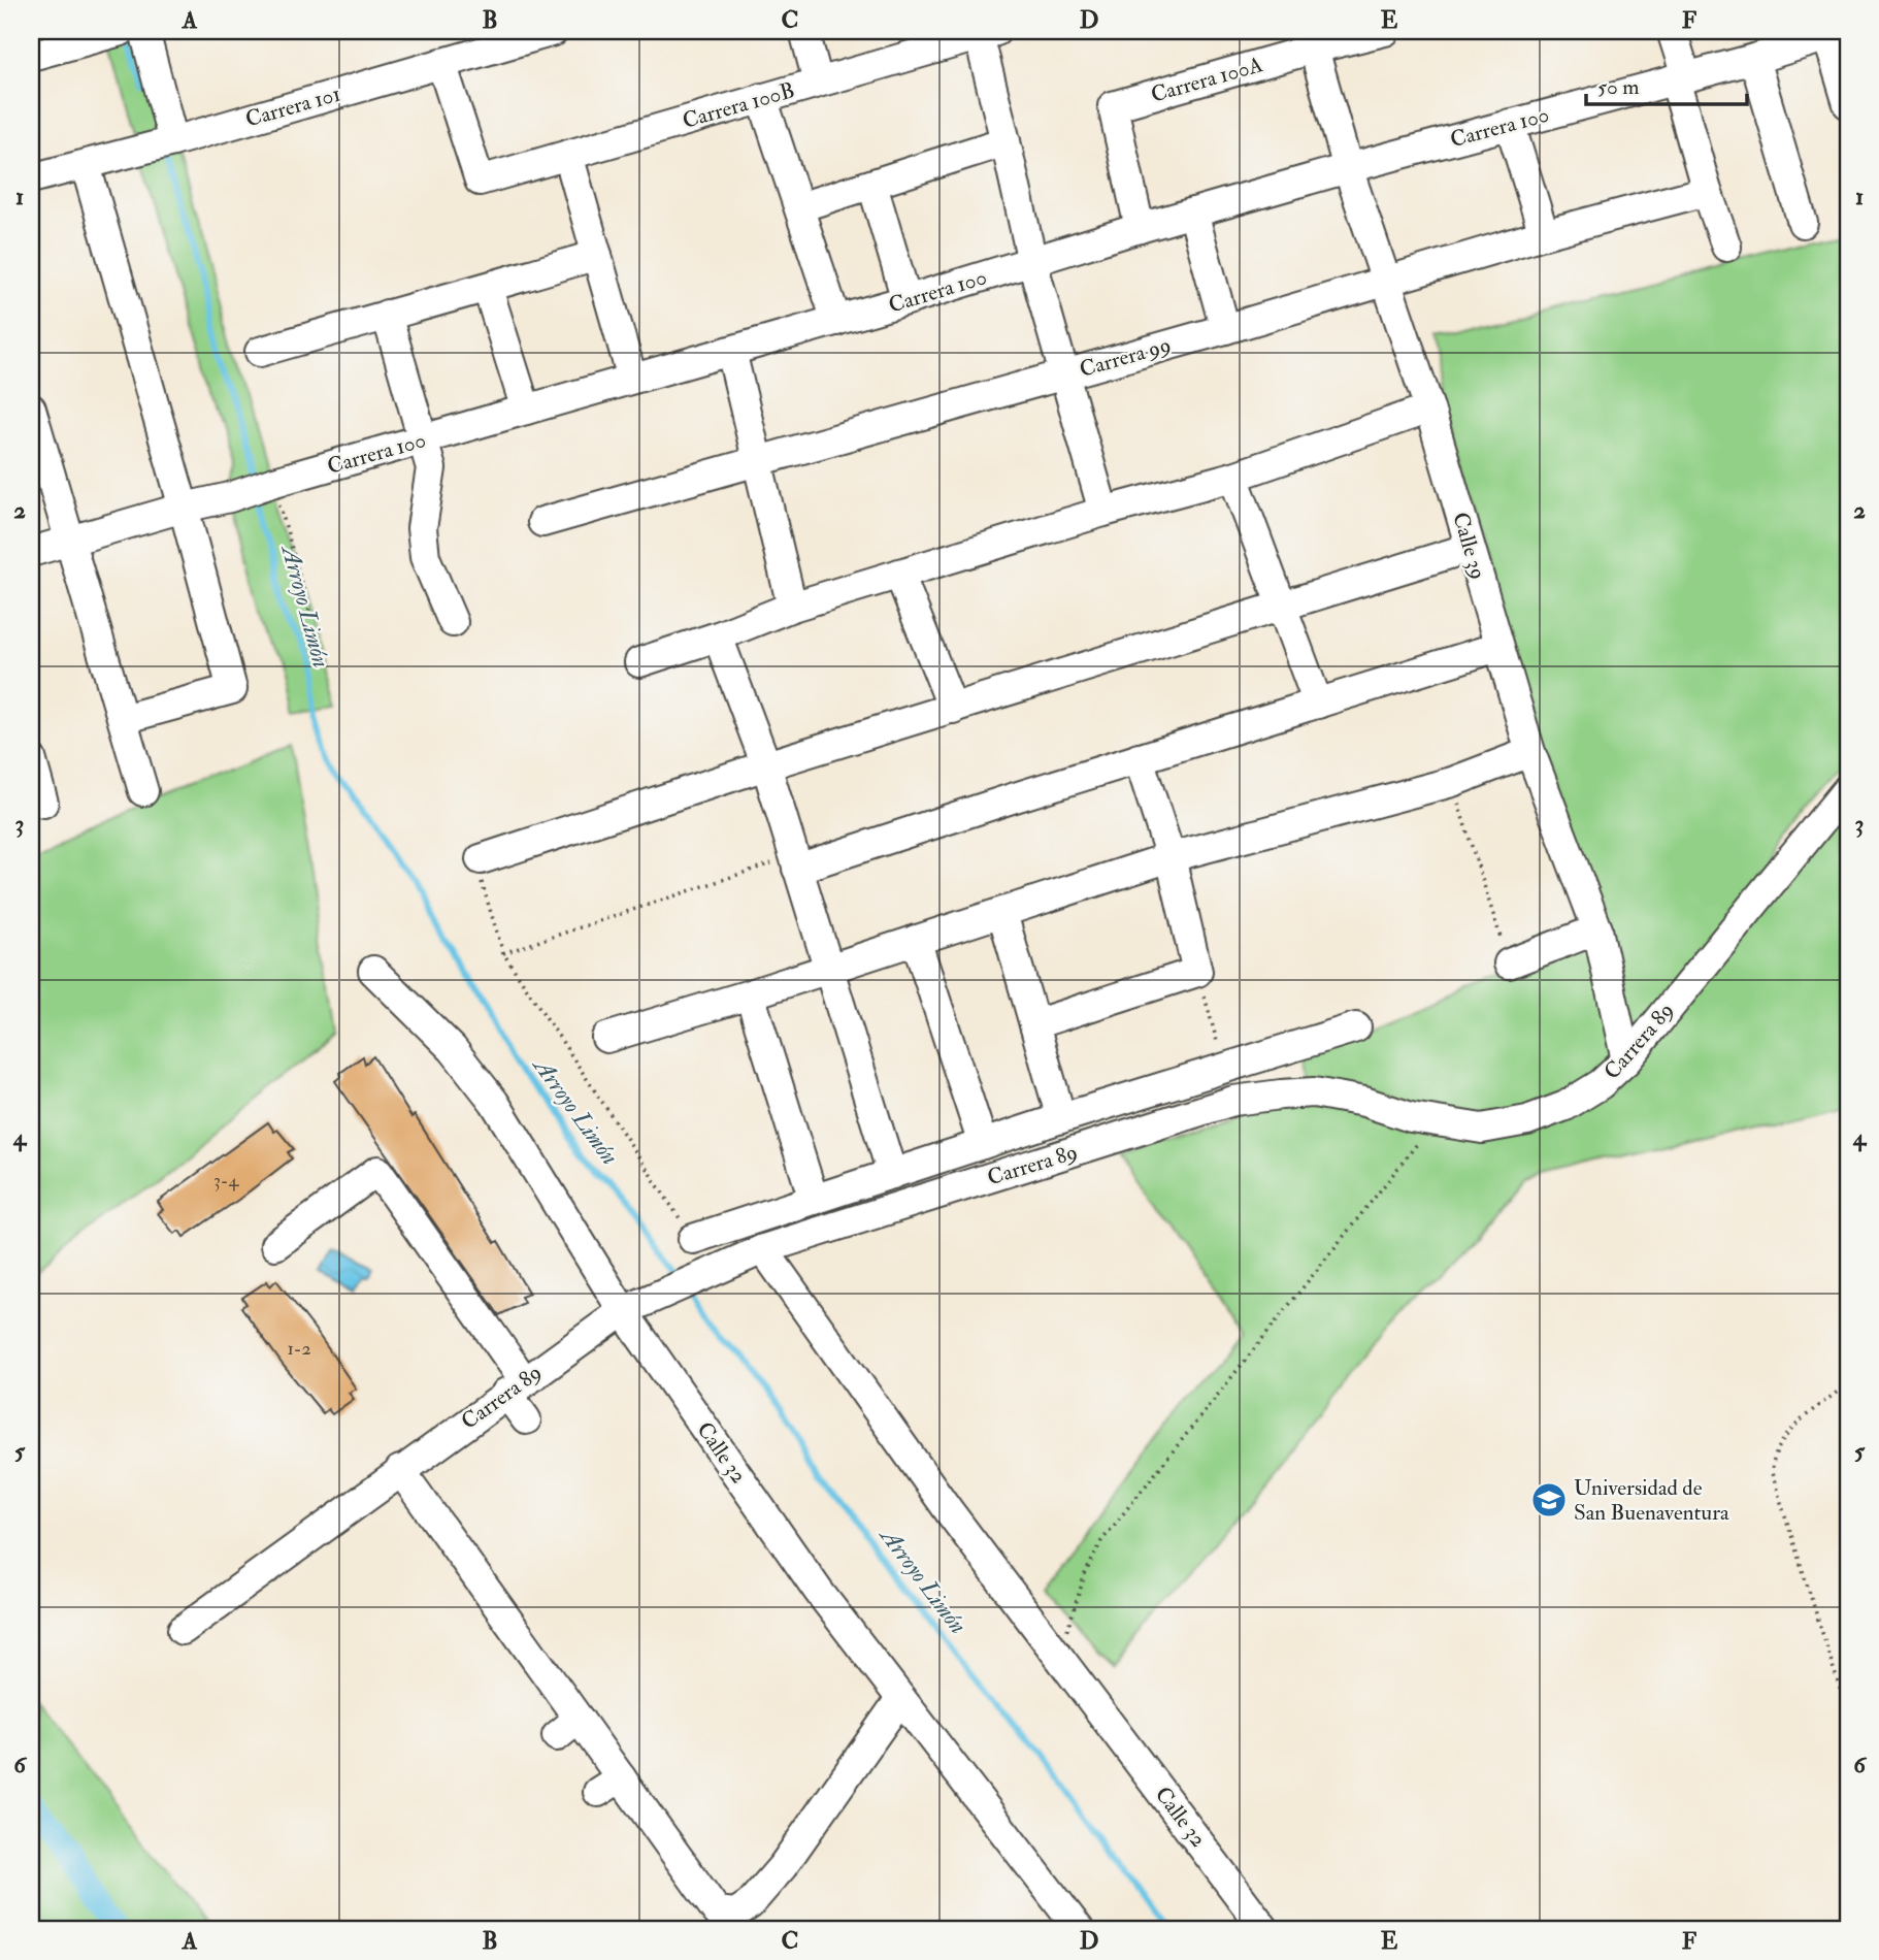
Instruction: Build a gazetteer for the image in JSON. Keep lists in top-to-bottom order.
{
  "streets": {
    "street": [
      "Carrera 100A",
      "Carrera 100B",
      "Carrera 101",
      "Carrera 100",
      "Carrera 99",
      "Calle 39",
      "Carrera 89",
      "Calle 32"
    ]
  },
  "crossings": [
    ["Carrera 100A", "Carrera 100"],
    ["Carrera 100A", "Calle 39"],
    ["Carrera 100B", "Carrera 101"],
    ["Carrera 100", "Calle 39"],
    ["Carrera 99", "Calle 39"],
    ["Calle 39", "Carrera 89"],
    ["Carrera 89", "Calle 32"]
  ],
  "water": ["Arroyo Limón"],
  "places": {
    "school or university": ["Universidad de San Buenaventura"]
  },
  "house_numbers": ["3-4", "1-2"],
  "scale_bar": "50 m",
  "grid": {
    "columns": [
      "A",
      "B",
      "C",
      "D",
      "E",
      "F"
    ],
    "rows": [
      "1",
      "2",
      "3",
      "4",
      "5",
      "6"
    ]
  }
}
